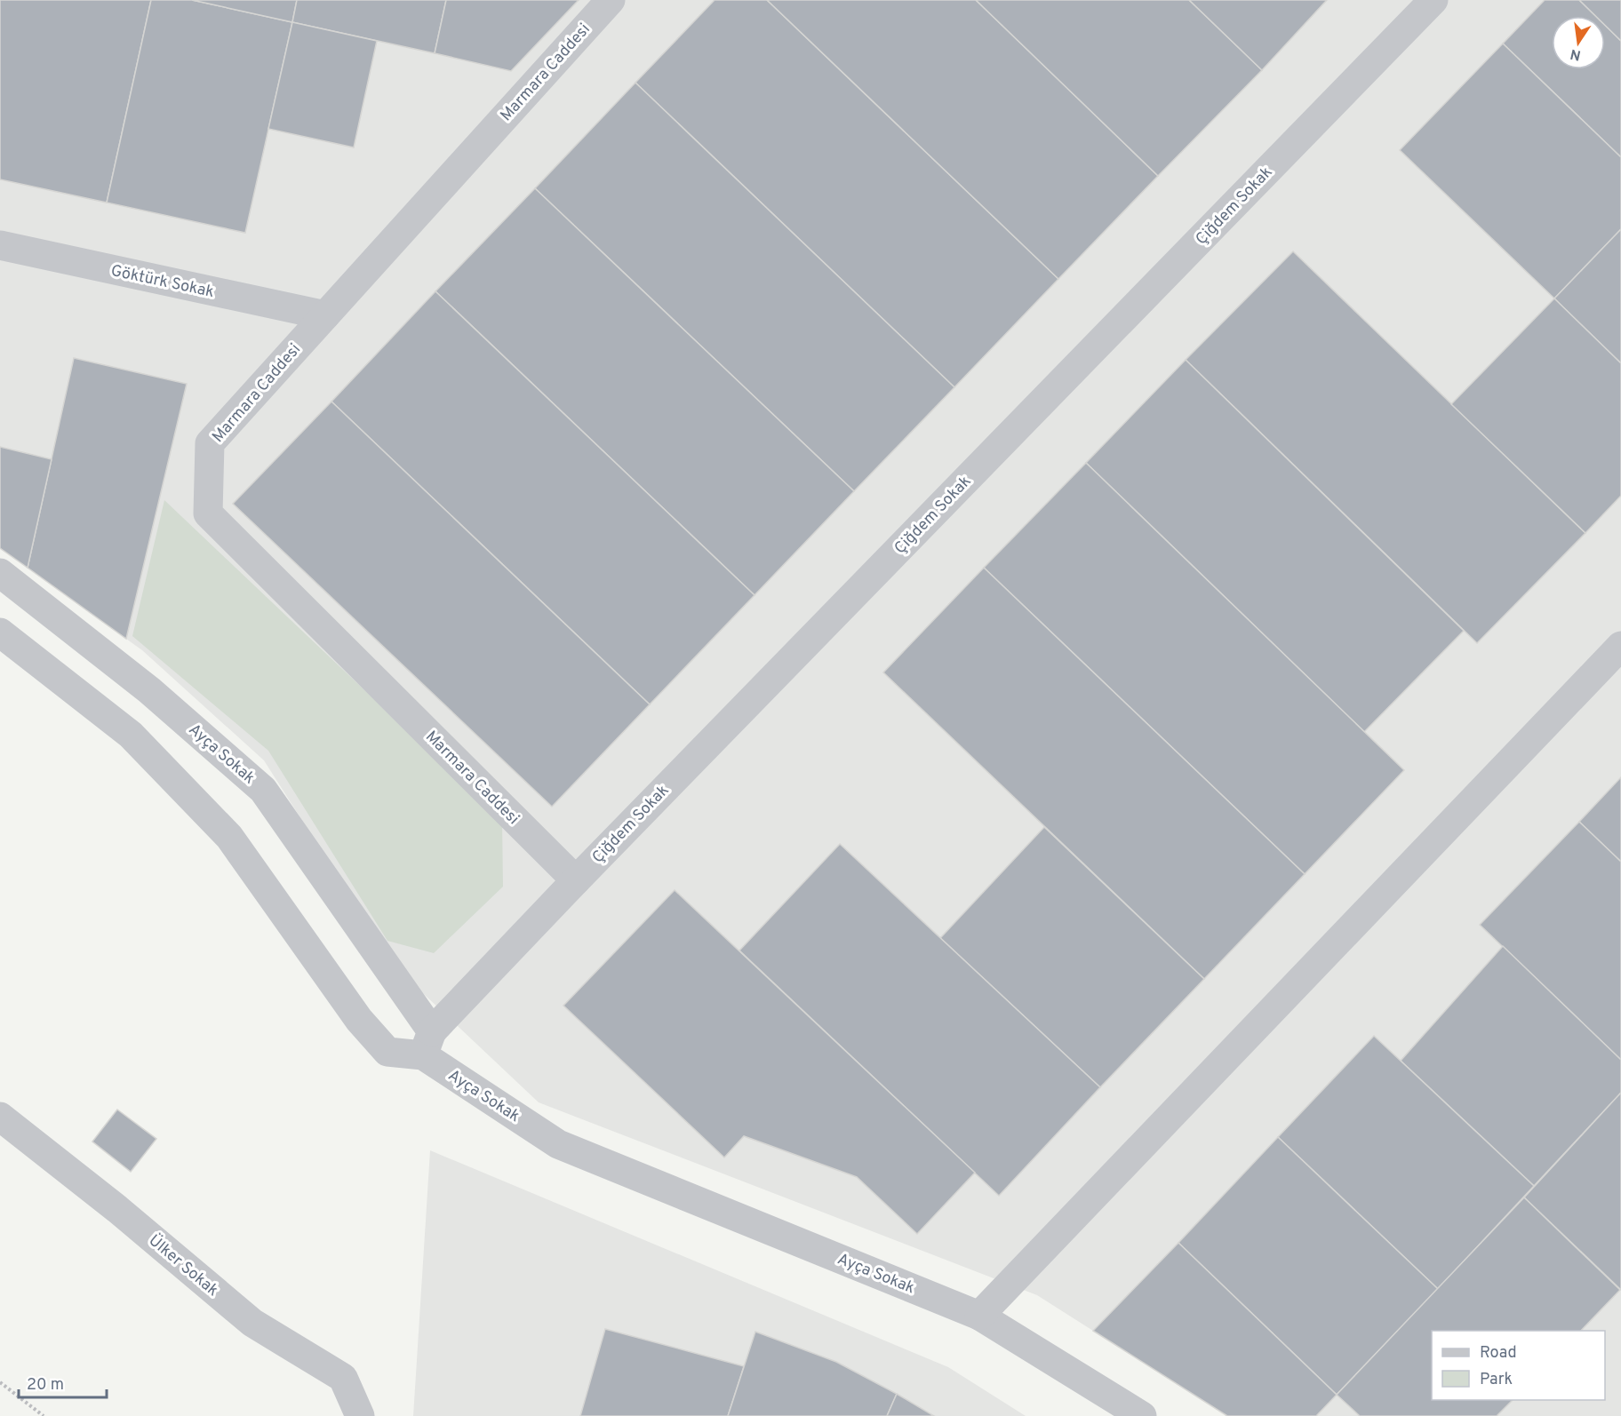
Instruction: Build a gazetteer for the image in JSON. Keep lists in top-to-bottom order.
{
  "streets": {
    "street": [
      "Marmara Caddesi",
      "Çiğdem Sokak",
      "Göktürk Sokak",
      "Ayça Sokak",
      "Ülker Sokak"
    ]
  },
  "crossings": [
    ["Marmara Caddesi", "Çiğdem Sokak"],
    ["Marmara Caddesi", "Göktürk Sokak"],
    ["Çiğdem Sokak", "Ayça Sokak"]
  ],
  "legend": ["Road", "Park"],
  "scale_bar": "20 m",
  "north": "bottom"
}
